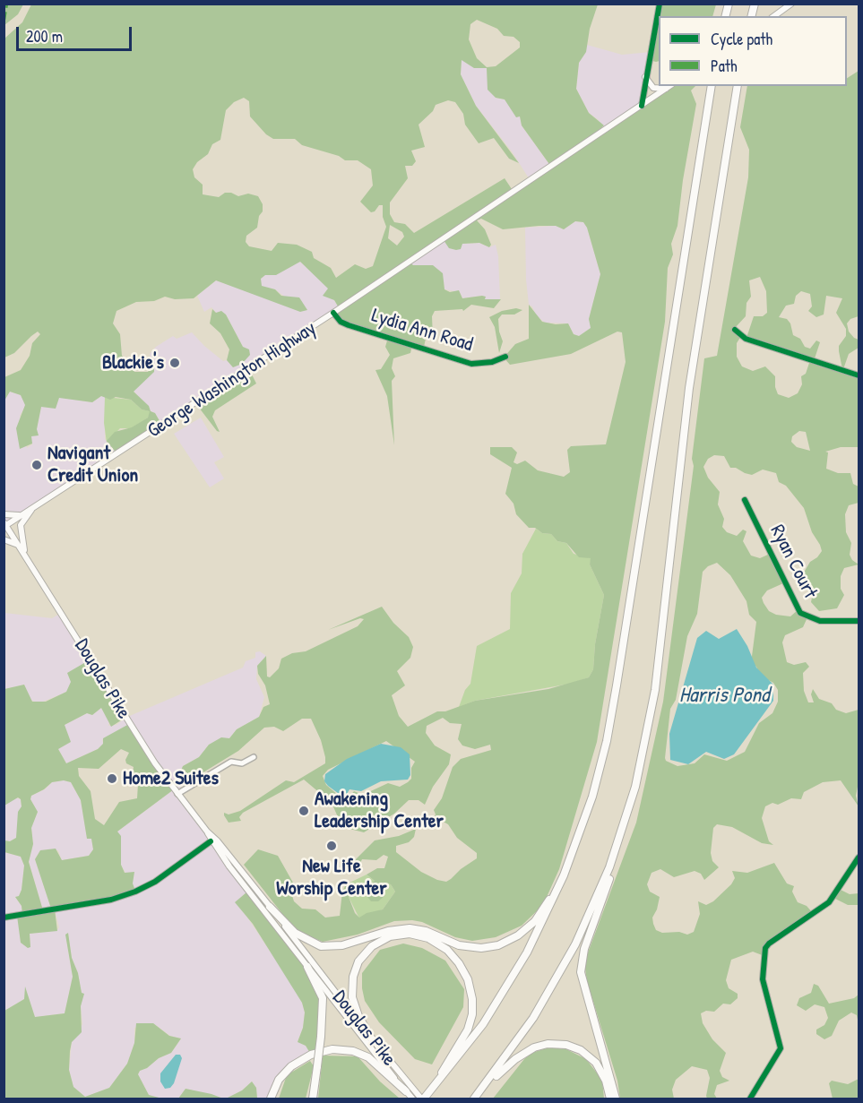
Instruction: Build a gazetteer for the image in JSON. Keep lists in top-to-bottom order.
{
  "streets": {
    "main road": ["George Washington Highway", "Douglas Pike"],
    "street": ["Lydia Ann Road", "Ryan Court"]
  },
  "crossings": [
    ["Lydia Ann Road", "George Washington Highway"],
    ["George Washington Highway", "Douglas Pike"]
  ],
  "water": ["Harris Pond"],
  "places": [
    "Blackie's",
    "Navigant Credit Union",
    "Home2 Suites",
    "Awakening Leadership Center",
    "New Life Worship Center"
  ],
  "legend": ["Cycle path", "Path"],
  "scale_bar": "200 m"
}
